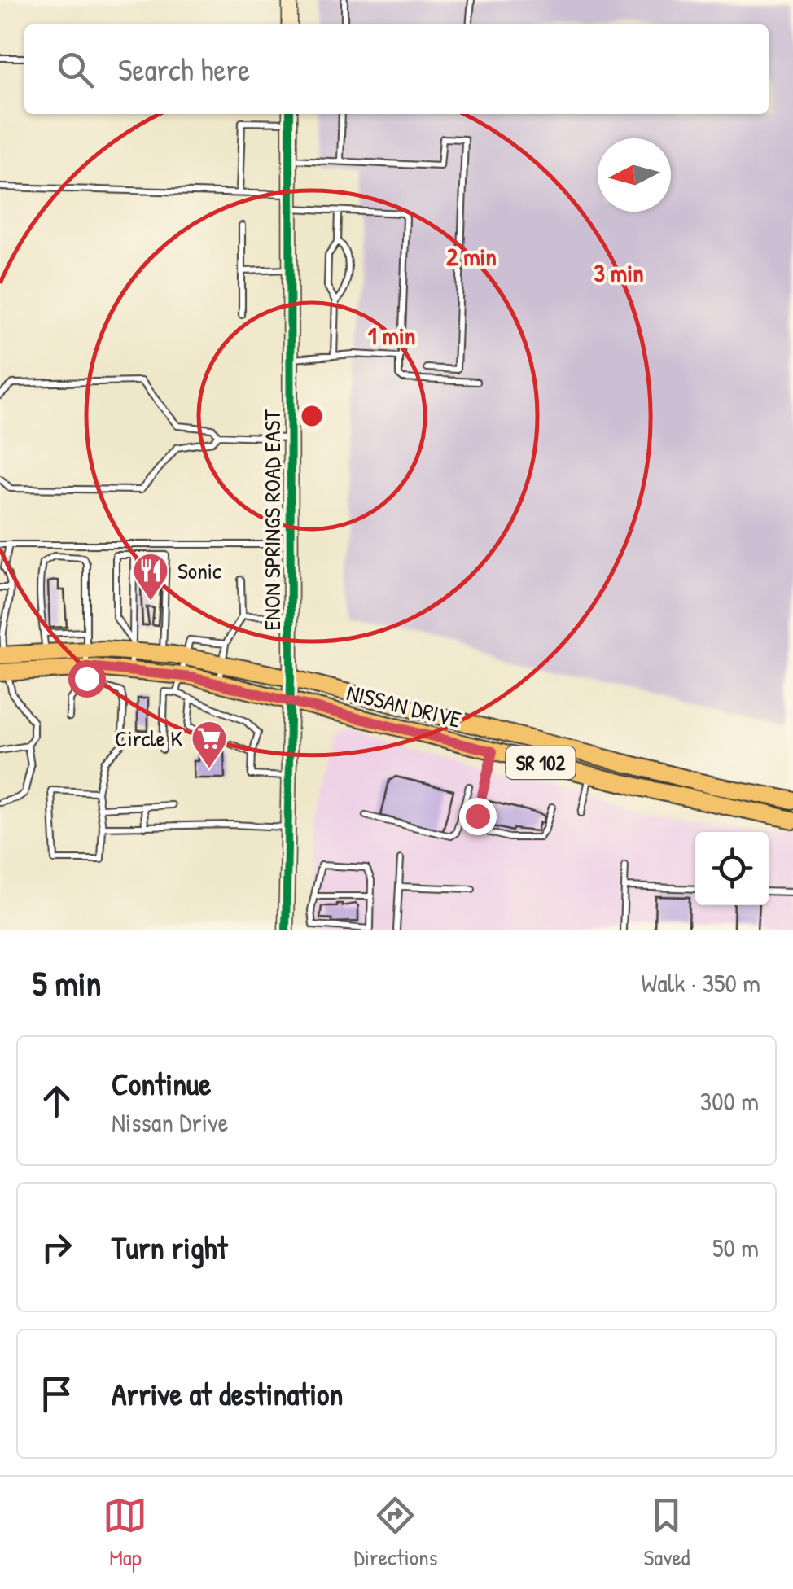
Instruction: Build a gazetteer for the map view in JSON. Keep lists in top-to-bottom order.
{
  "streets": {
    "main road": ["NISSAN DRIVE", "SR 102"],
    "street": ["ENON SPRINGS ROAD EAST"]
  },
  "crossings": [
    ["ENON SPRINGS ROAD EAST", "NISSAN DRIVE"]
  ],
  "places": {
    "restaurant": ["Sonic"],
    "supermarket": ["Circle K"]
  },
  "north": "left",
  "page": {
    "search": "Search here",
    "heading": ["5 min", "Walk · 350 m"],
    "list": [
      ["Continue", "Nissan Drive", "300 m"],
      ["Turn right", "50 m"],
      "Arrive at destination"
    ],
    "nav": ["Map", "Directions", "Saved"]
  },
  "rings": ["2 min", "3 min", "1 min"]
}
